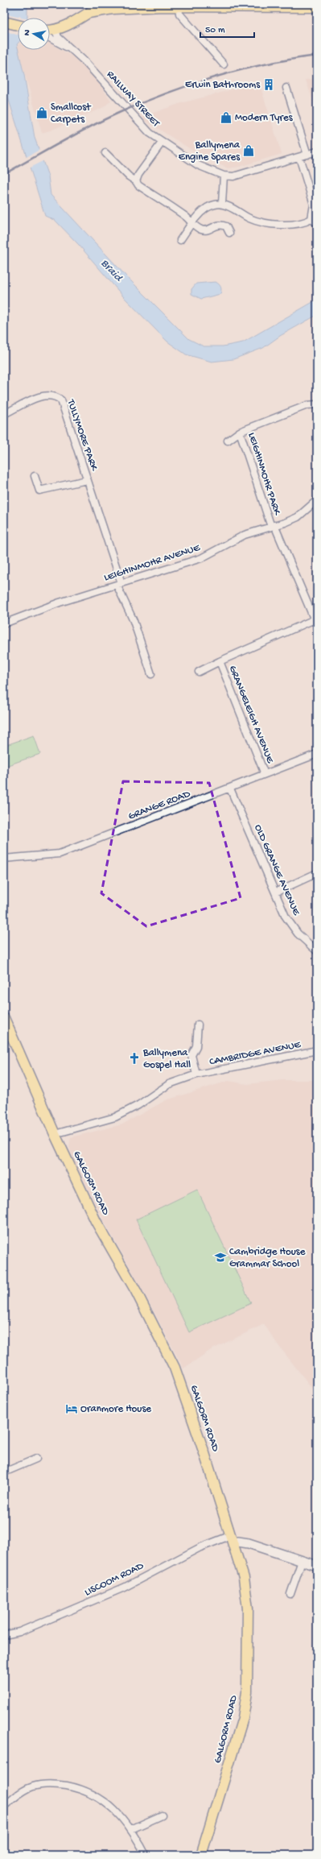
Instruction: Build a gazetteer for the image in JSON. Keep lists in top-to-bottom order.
{
  "streets": {
    "main road": ["GALGORM ROAD"],
    "street": [
      "RAILWAY STREET",
      "TULLYMORE PARK",
      "LEIGHINMOHR PARK",
      "LEIGHINMOHR AVENUE",
      "GRANGELEIGH AVENUE",
      "GRANGE ROAD",
      "OLD GRANGE AVENUE",
      "CAMBRIDGE AVENUE",
      "LISCOOM ROAD"
    ]
  },
  "crossings": [
    ["TULLYMORE PARK", "LEIGHINMOHR AVENUE"],
    ["LEIGHINMOHR PARK", "LEIGHINMOHR AVENUE"],
    ["GRANGELEIGH AVENUE", "GRANGE ROAD"],
    ["GRANGE ROAD", "OLD GRANGE AVENUE"],
    ["CAMBRIDGE AVENUE", "GALGORM ROAD"],
    ["GALGORM ROAD", "LISCOOM ROAD"]
  ],
  "water": ["Braid"],
  "places": {
    "building": ["Erwin Bathrooms"],
    "shop": ["Smallcost Carpets", "Modern Tyres", "Ballymena Engine Spares"],
    "church": ["Ballymena Gospel Hall"],
    "school or university": ["Cambridge House Grammar School"],
    "hotel": ["Oranmore House"]
  },
  "scale_bar": "50 m",
  "north": "left"
}
